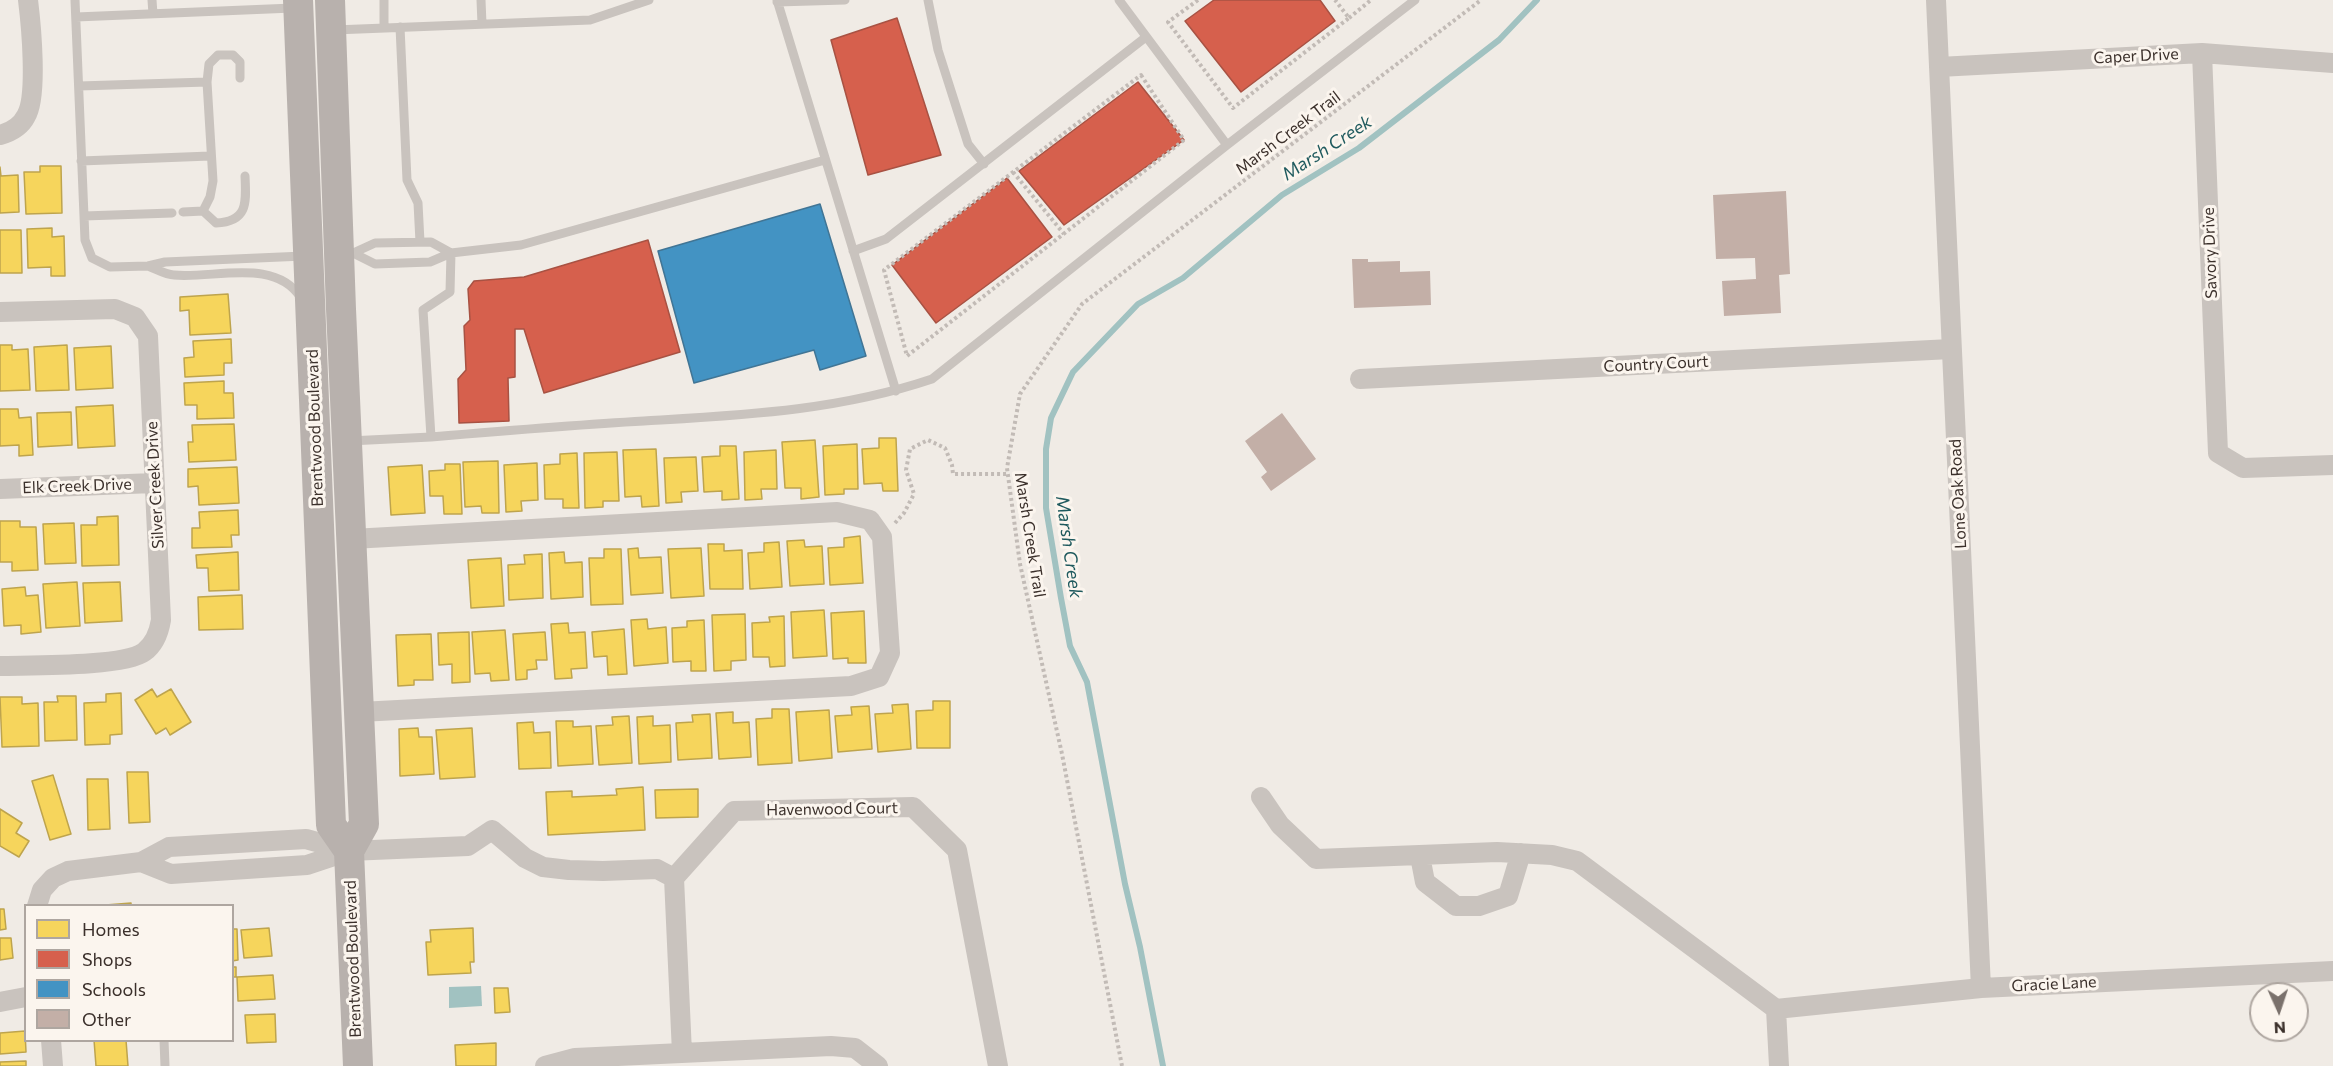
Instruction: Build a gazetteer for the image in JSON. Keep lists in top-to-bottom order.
{
  "streets": {
    "main road": ["Brentwood Boulevard"],
    "street": [
      "Caper Drive",
      "Savory Drive",
      "Country Court",
      "Silver Creek Drive",
      "Elk Creek Drive",
      "Lone Oak Road",
      "Havenwood Court",
      "Gracie Lane"
    ],
    "path": ["Marsh Creek Trail"]
  },
  "crossings": [
    ["Caper Drive", "Savory Drive"],
    ["Caper Drive", "Lone Oak Road"],
    ["Country Court", "Lone Oak Road"],
    ["Silver Creek Drive", "Elk Creek Drive"],
    ["Lone Oak Road", "Gracie Lane"]
  ],
  "water": ["Marsh Creek"],
  "legend": [
    "Homes",
    "Shops",
    "Schools",
    "Other"
  ],
  "north": "bottom"
}
